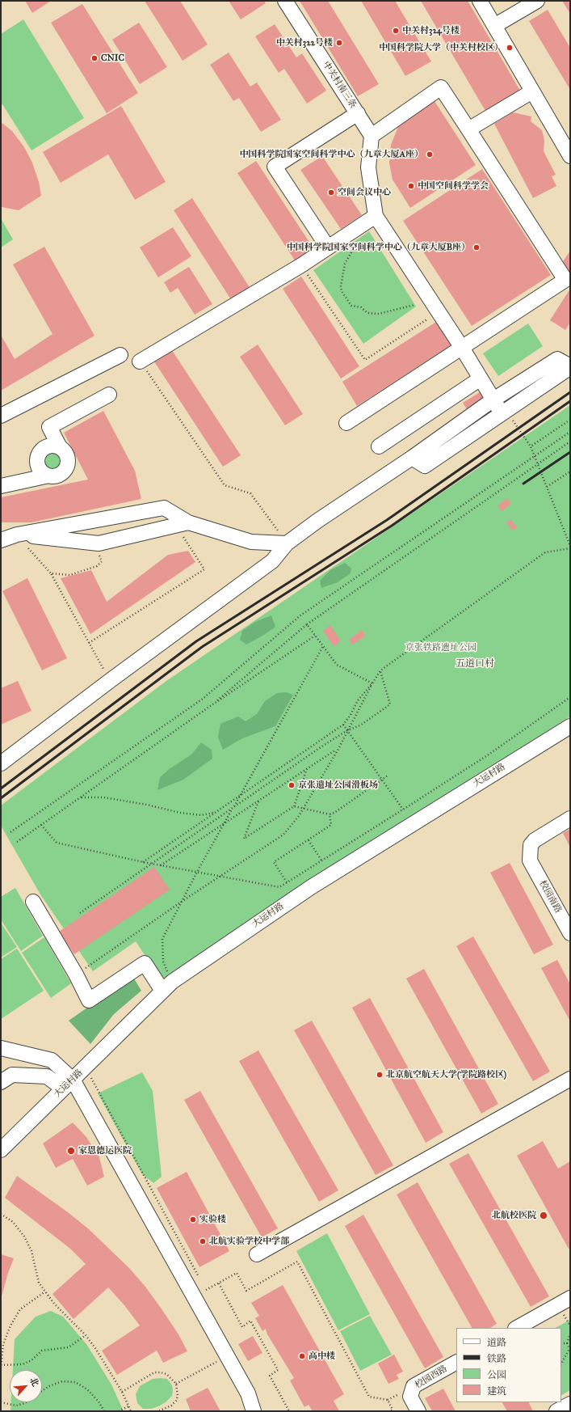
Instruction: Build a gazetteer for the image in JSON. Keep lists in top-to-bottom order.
{
  "streets": {
    "street": [
      "中关村南三条",
      "大运村路",
      "校园南路",
      "校园西路"
    ]
  },
  "districts": ["五道口村"],
  "parks": ["京张铁路遗址公园"],
  "places": [
    "中关村324号楼",
    "中关村322号楼",
    "中国科学院大学（中关村校区）",
    "CNIC",
    "中国科学院国家空间科学中心（九章大厦A座）",
    "中国空间科学学会",
    "空间会议中心",
    "中国科学院国家空间科学中心（九章大厦B座）",
    "京张遗址公园滑板场",
    "北京航空航天大学(学院路校区)",
    "家恩德运医院",
    "北航校医院",
    "实验楼",
    "北航实验学校中学部",
    "高中楼"
  ],
  "legend": [
    "道路",
    "铁路",
    "公园",
    "建筑"
  ],
  "north": "top right"
}
